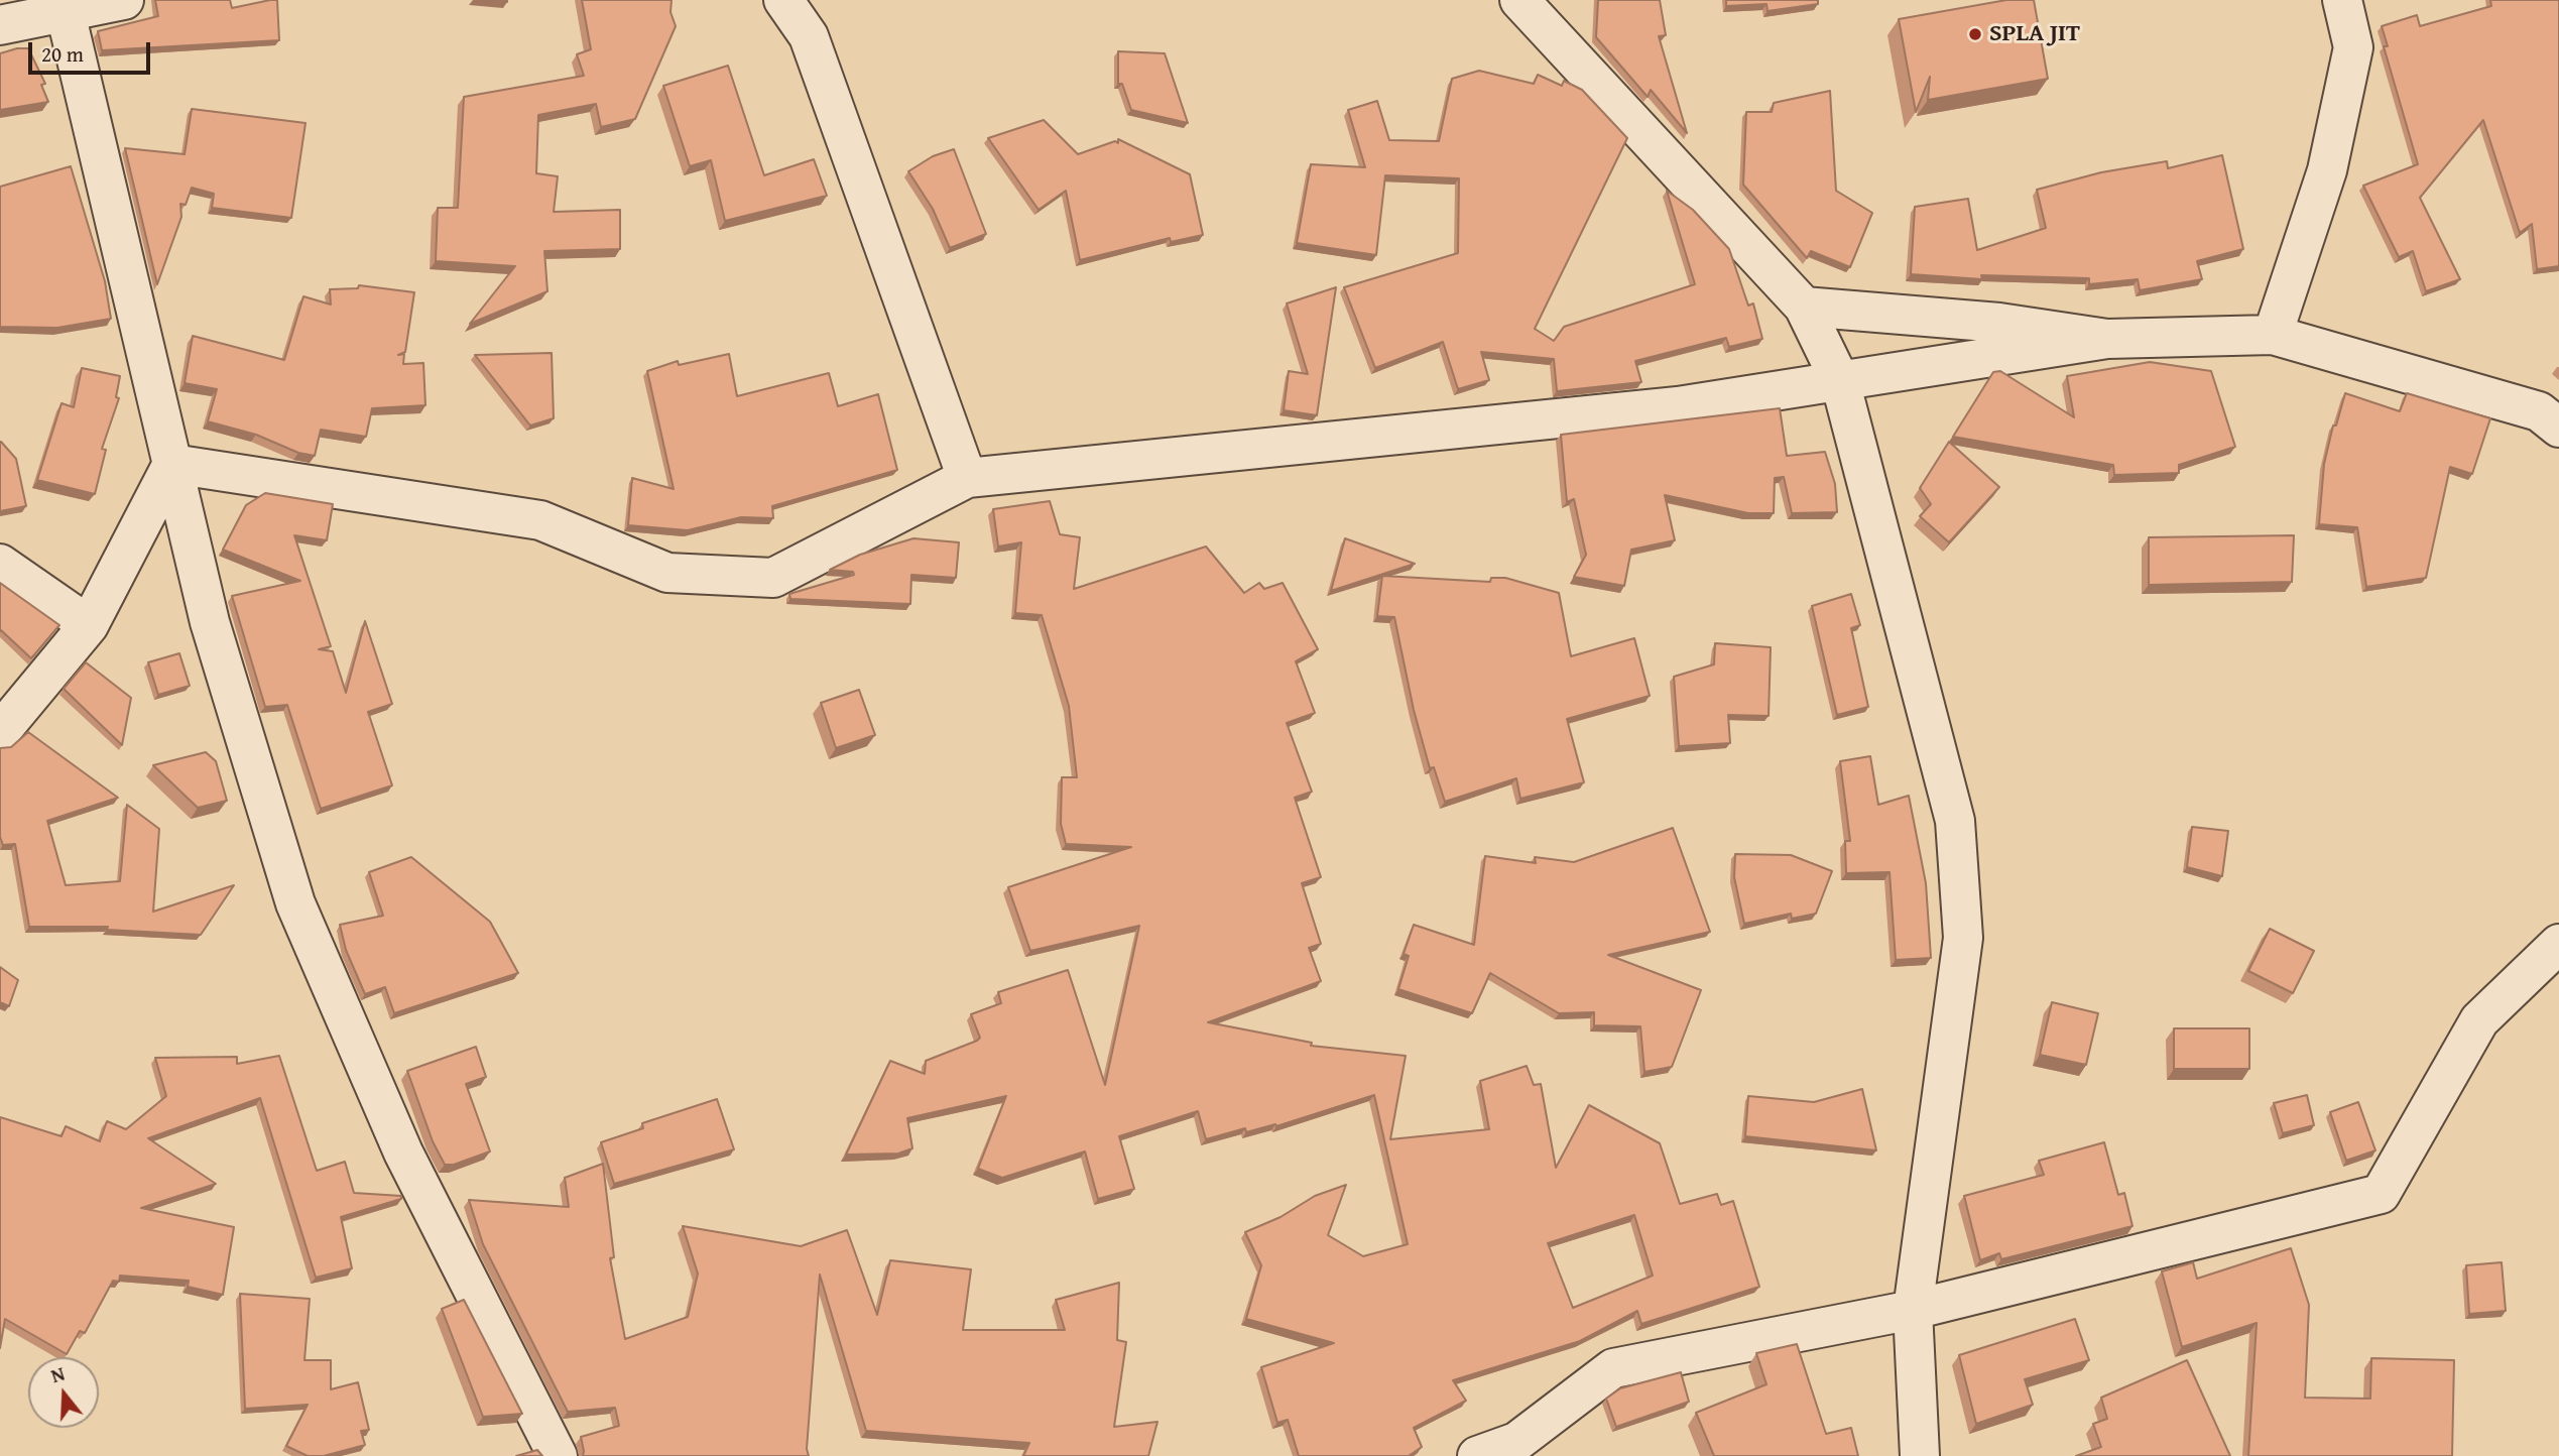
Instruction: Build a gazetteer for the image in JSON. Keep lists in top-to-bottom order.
{
  "places": ["SPLA JIT"],
  "scale_bar": "20 m",
  "north": "top"
}
